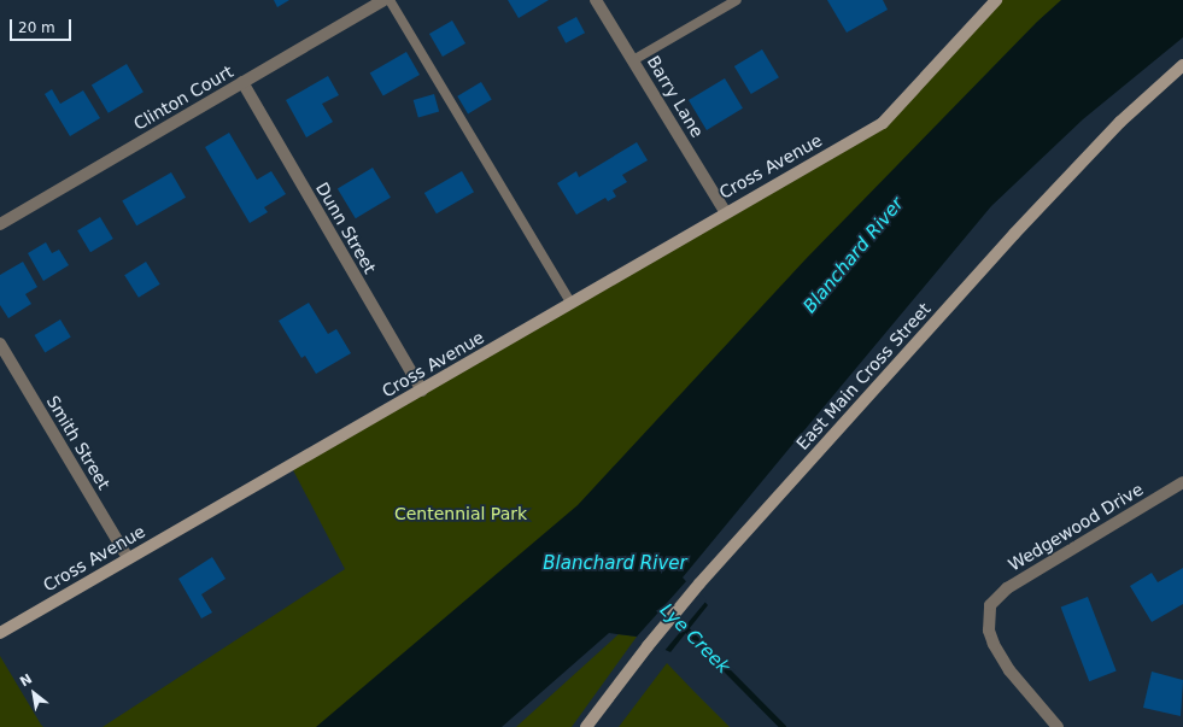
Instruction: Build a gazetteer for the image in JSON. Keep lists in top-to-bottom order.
{
  "streets": {
    "street": [
      "Barry Lane",
      "Clinton Court",
      "Cross Avenue",
      "Dunn Street",
      "East Main Cross Street",
      "Smith Street",
      "Wedgewood Drive"
    ]
  },
  "crossings": [
    ["Barry Lane", "Cross Avenue"],
    ["Clinton Court", "Dunn Street"],
    ["Cross Avenue", "Dunn Street"],
    ["Cross Avenue", "Smith Street"]
  ],
  "water": ["Blanchard River", "Lye Creek"],
  "parks": ["Centennial Park"],
  "scale_bar": "20 m",
  "north": "top left"
}
